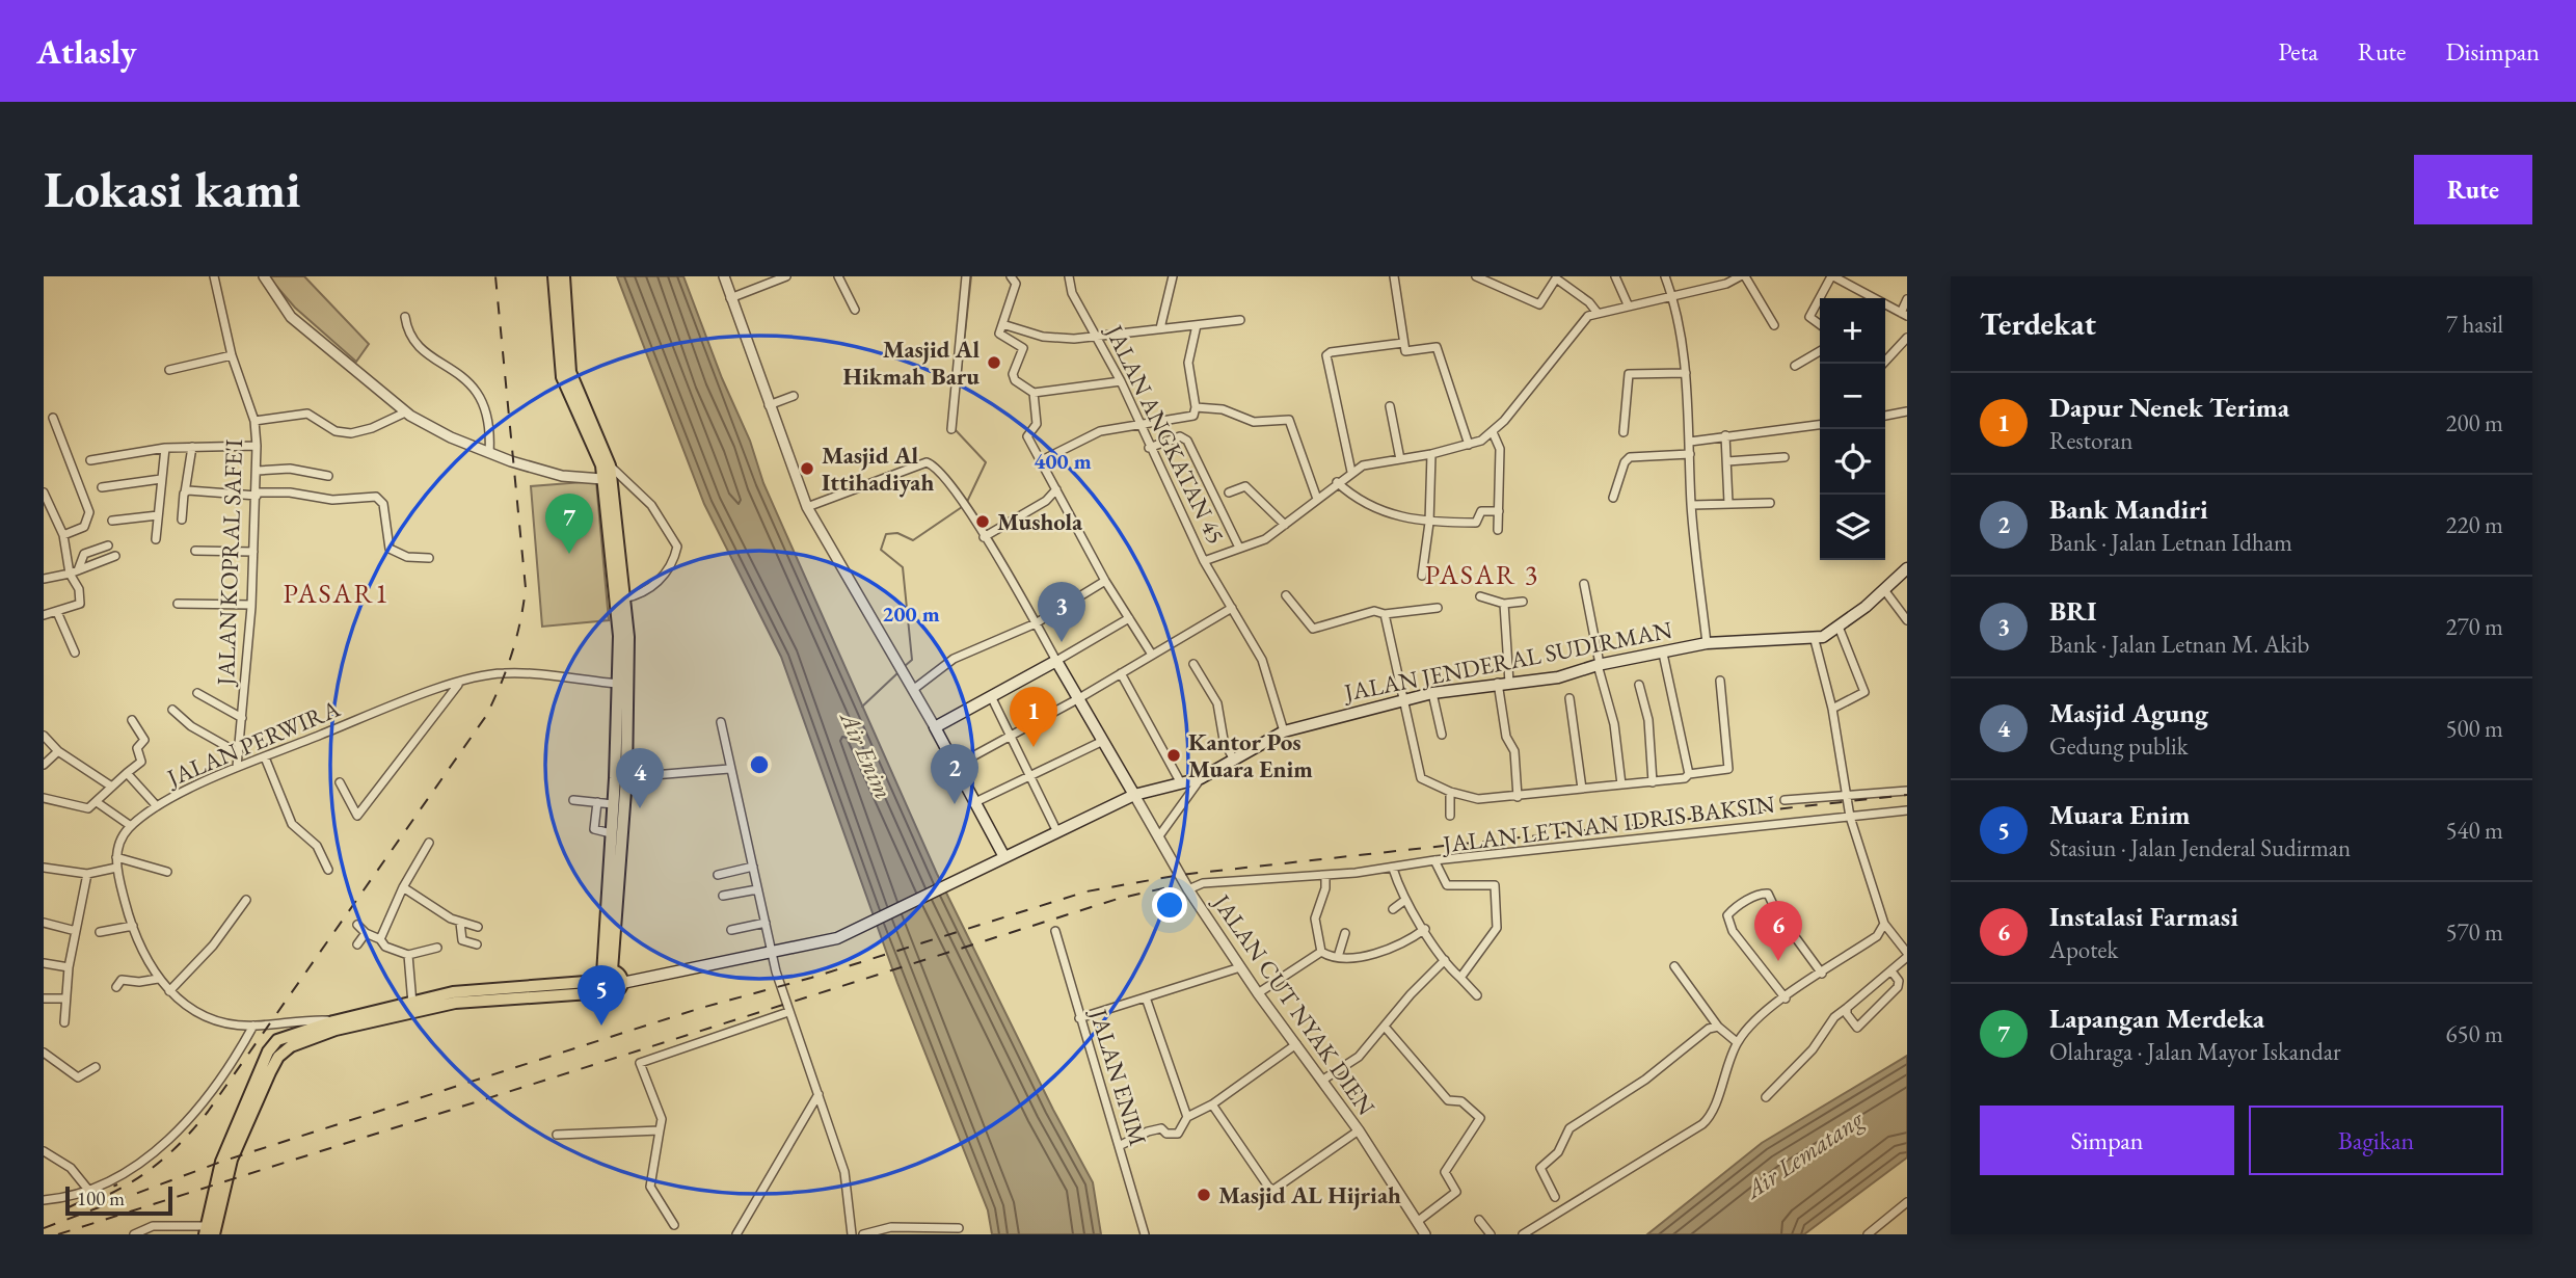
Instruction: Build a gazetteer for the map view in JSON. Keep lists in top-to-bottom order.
{
  "streets": {
    "main road": ["JALAN JENDERAL SUDIRMAN"],
    "street": [
      "JALAN ANGKATAN 45",
      "JALAN KOPRAL SAFE'I",
      "JALAN PERWIRA",
      "JALAN LETNAN IDRIS BAKSIN",
      "JALAN CUT NYAK DIEN",
      "JALAN ENIM"
    ]
  },
  "crossings": [
    ["JALAN ANGKATAN 45", "JALAN JENDERAL SUDIRMAN"],
    ["JALAN KOPRAL SAFE'I", "JALAN PERWIRA"],
    ["JALAN JENDERAL SUDIRMAN", "JALAN CUT NYAK DIEN"]
  ],
  "districts": ["PASAR 3", "PASAR1"],
  "water": ["Air Enim", "Air Lematang"],
  "places": [
    "Masjid Al Hikmah Baru",
    "Masjid Al Ittihadiyah",
    "Mushola",
    "Kantor Pos Muara Enim",
    "Masjid AL Hijriah"
  ],
  "scale_bar": "100 m",
  "page": {
    "header": "Atlasly",
    "nav": ["Peta", "Rute", "Disimpan"],
    "buttons": [
      "Rute",
      ["Simpan", "Bagikan"]
    ],
    "title": "Lokasi kami",
    "heading": ["Terdekat", "7 hasil"],
    "map_buttons": ["+", "−"],
    "list": [
      {
        "mark": "1",
        "name": "Dapur Nenek Terima",
        "note": "Restoran",
        "value": "200 m"
      },
      {
        "mark": "2",
        "name": "Bank Mandiri",
        "note": "Bank · Jalan Letnan Idham",
        "value": "220 m"
      },
      {
        "mark": "3",
        "name": "BRI",
        "note": "Bank · Jalan Letnan M. Akib",
        "value": "270 m"
      },
      {
        "mark": "4",
        "name": "Masjid Agung",
        "note": "Gedung publik",
        "value": "500 m"
      },
      {
        "mark": "5",
        "name": "Muara Enim",
        "note": "Stasiun · Jalan Jenderal Sudirman",
        "value": "540 m"
      },
      {
        "mark": "6",
        "name": "Instalasi Farmasi",
        "note": "Apotek",
        "value": "570 m"
      },
      {
        "mark": "7",
        "name": "Lapangan Merdeka",
        "note": "Olahraga · Jalan Mayor Iskandar",
        "value": "650 m"
      }
    ],
    "pins": [
      "7",
      "3",
      "1",
      "2",
      "4",
      "6",
      "5"
    ],
    "scale": "100 m"
  },
  "rings": ["400 m", "200 m"]
}
